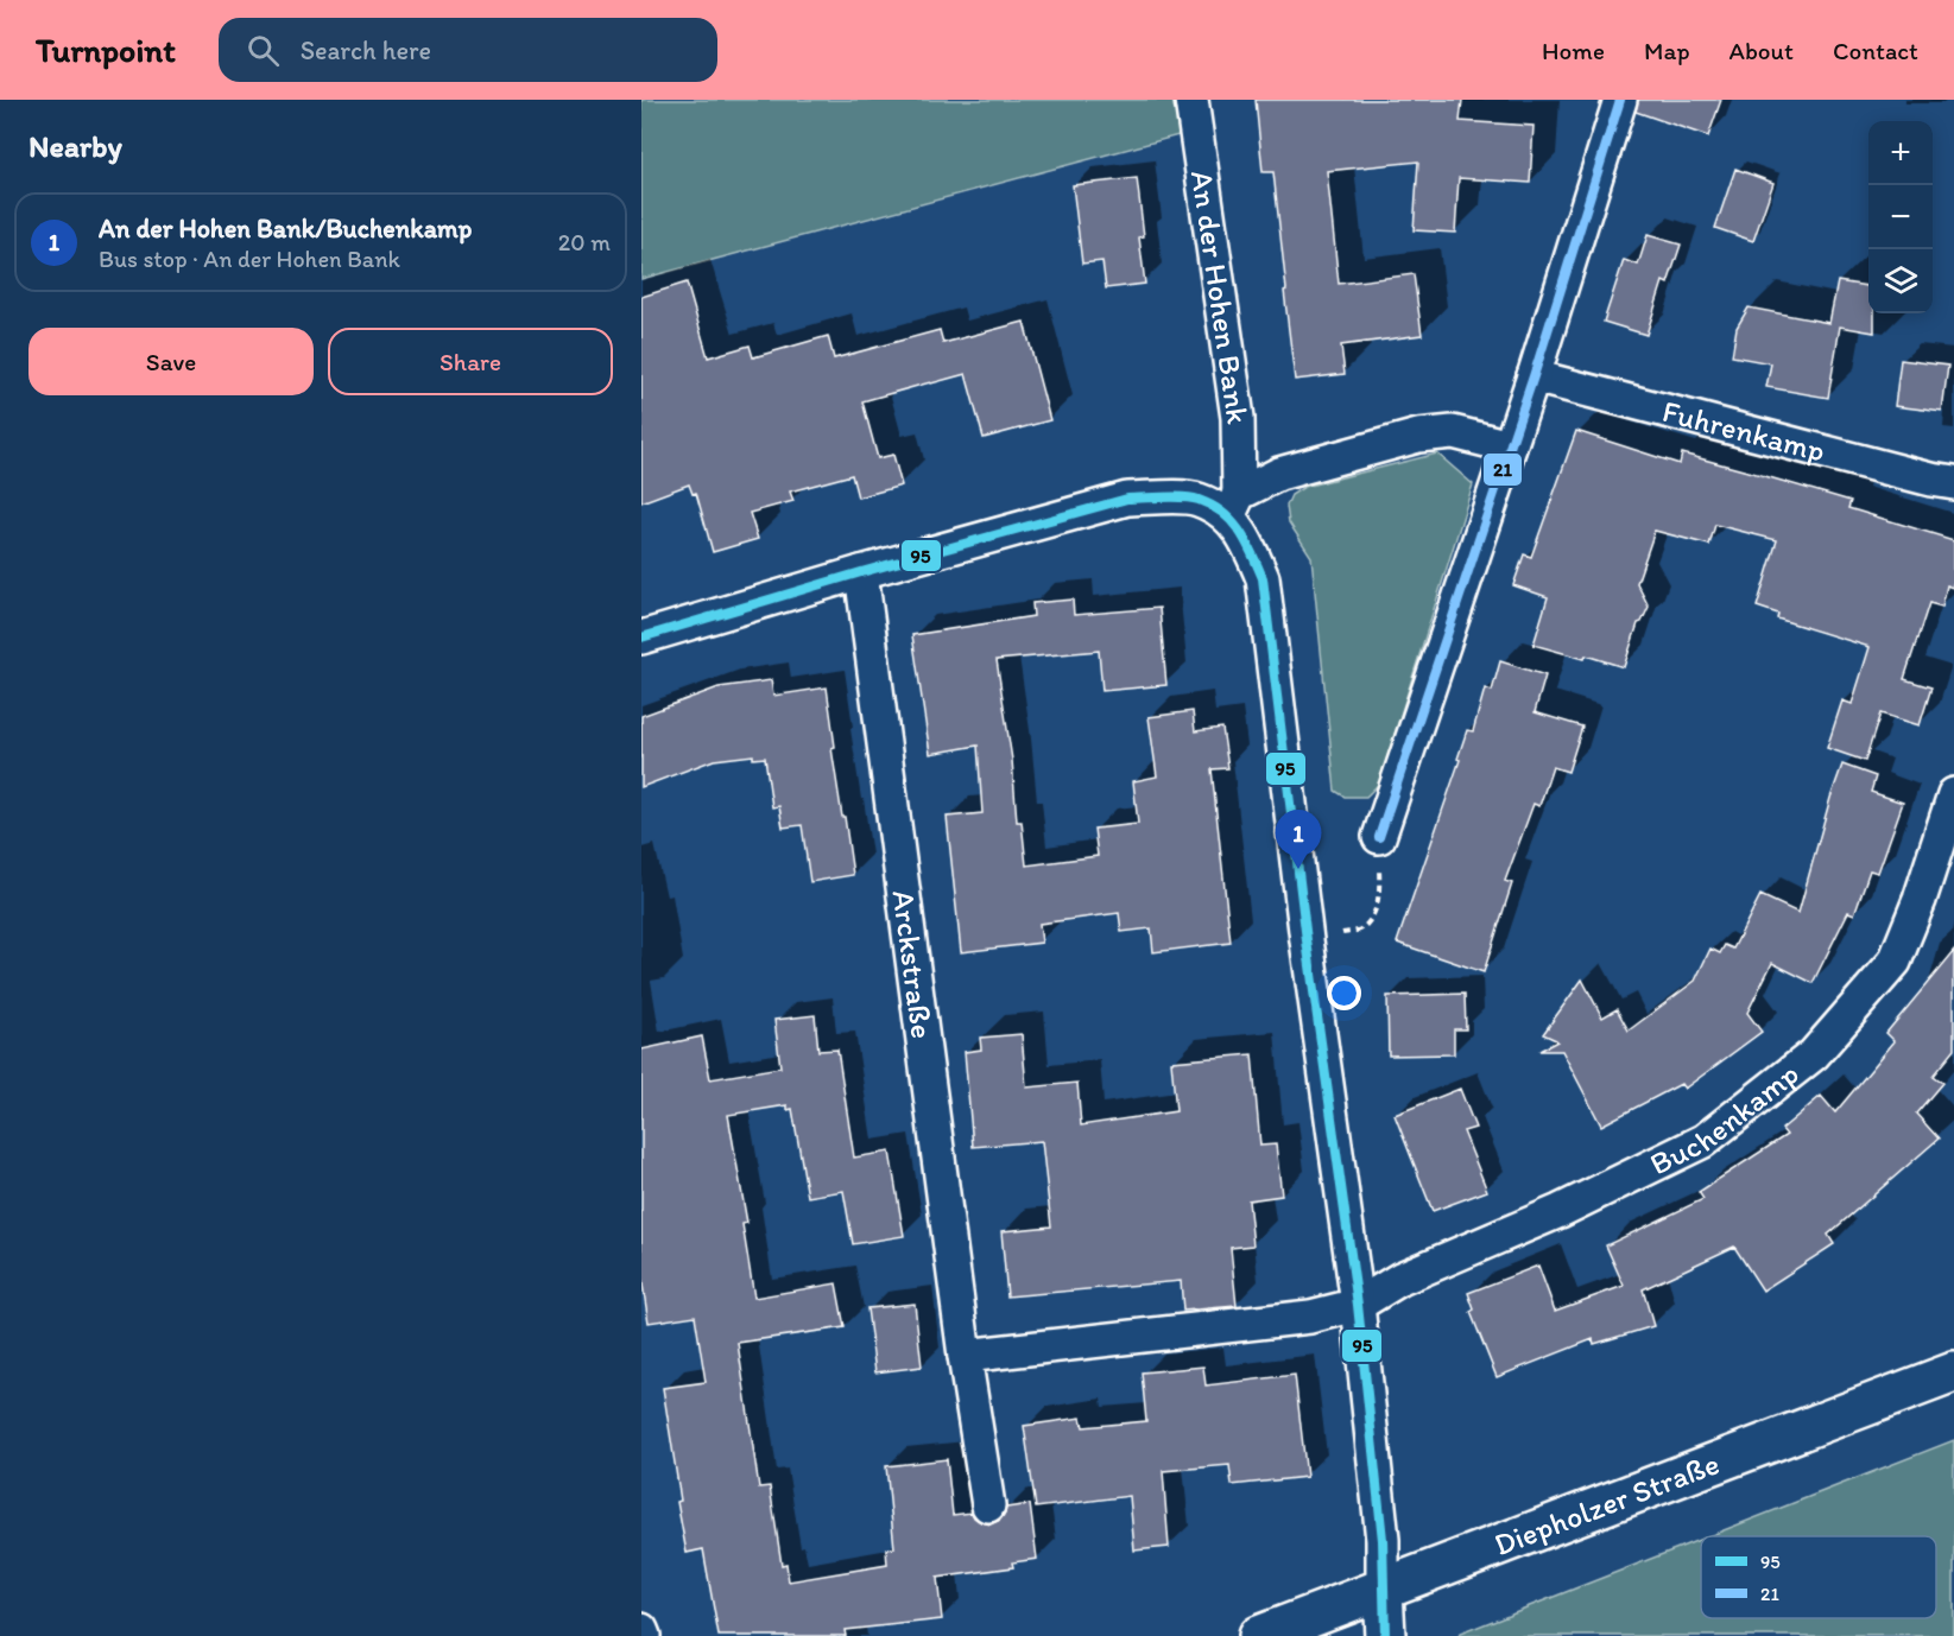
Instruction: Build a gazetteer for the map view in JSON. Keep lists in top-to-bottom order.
{
  "streets": {
    "main road": ["Diepholzer Straße"],
    "street": [
      "An der Hohen Bank",
      "Fuhrenkamp",
      "Arckstraße",
      "Buchenkamp"
    ]
  },
  "lines": ["transit line 21", "transit line 95"],
  "legend": ["95", "21"],
  "page": {
    "header": "Turnpoint",
    "search": "Search here",
    "nav": [
      "Home",
      "Map",
      "About",
      "Contact"
    ],
    "heading": "Nearby",
    "map_buttons": ["+", "−"],
    "list": [
      {
        "mark": "1",
        "name": "An der Hohen Bank/Buchenkamp",
        "note": "Bus stop · An der Hohen Bank",
        "value": "20 m"
      }
    ],
    "buttons": ["Save", "Share"],
    "pins": "1"
  }
}
